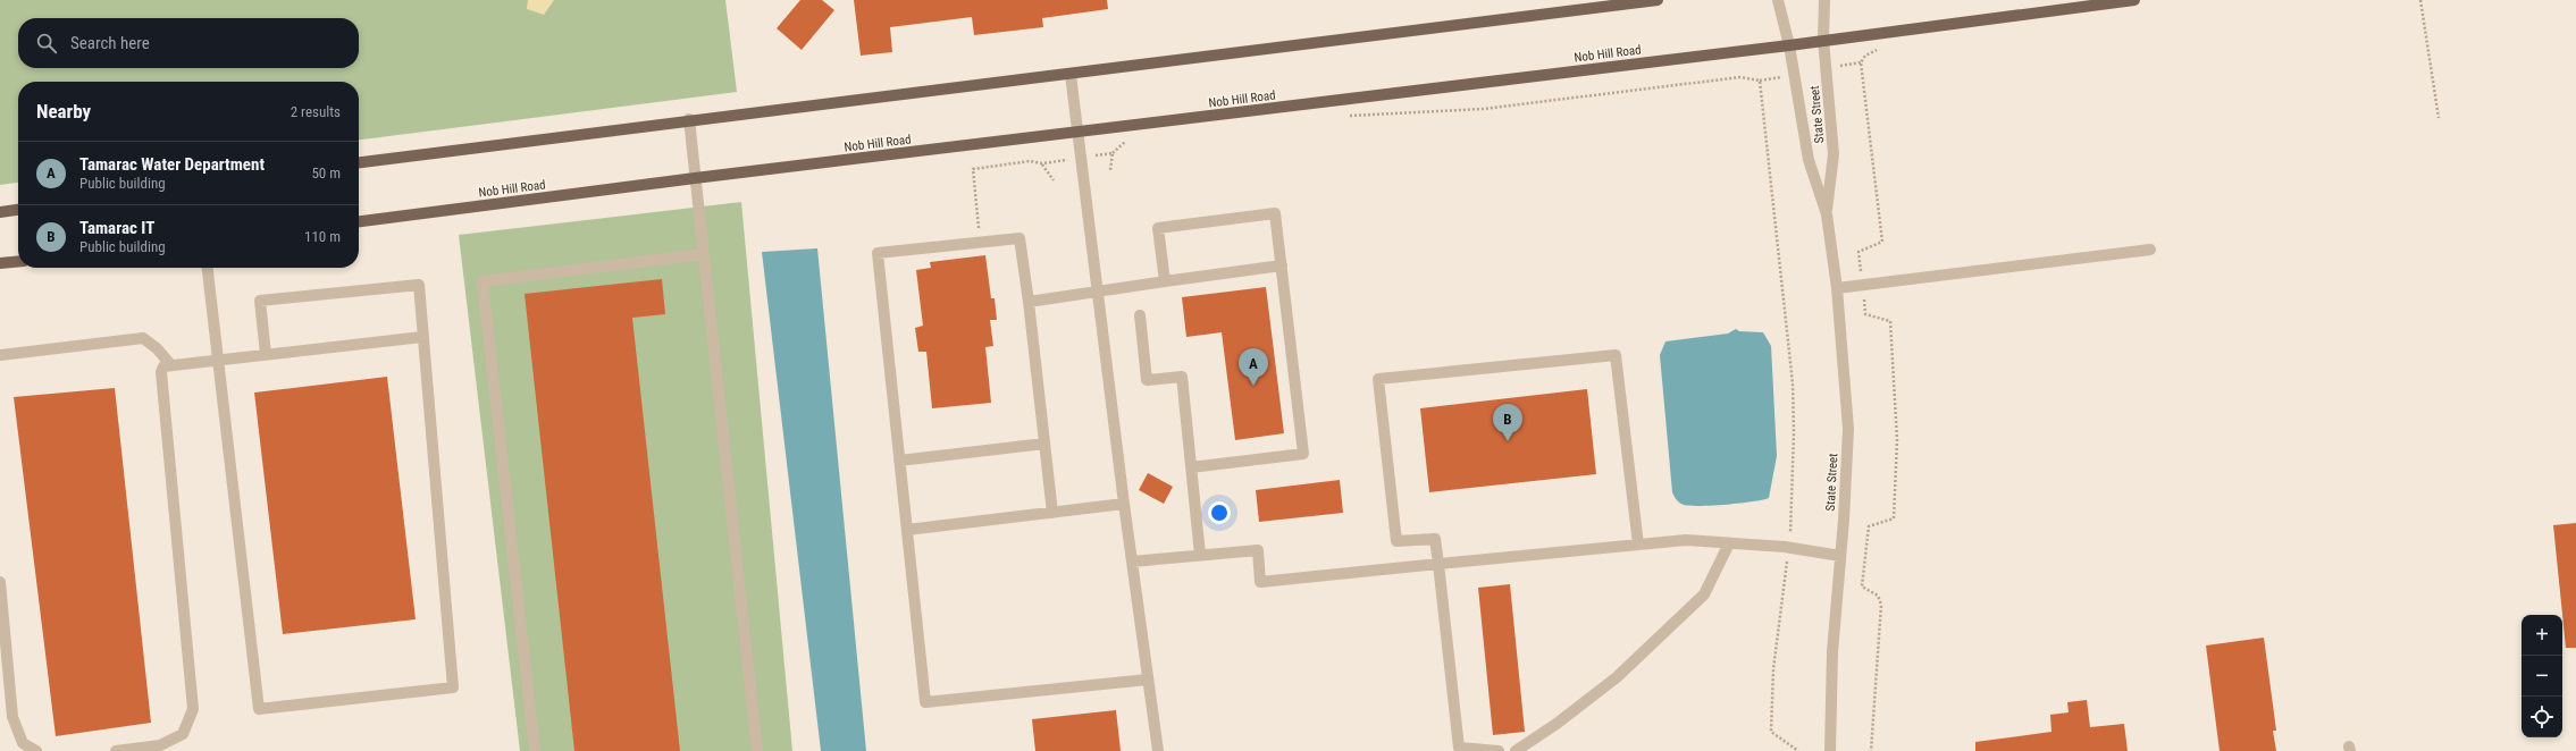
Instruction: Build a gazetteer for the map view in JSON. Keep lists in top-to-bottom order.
{
  "streets": {
    "main road": ["Nob Hill Road"],
    "street": ["State Street"]
  },
  "crossings": [
    ["Nob Hill Road", "State Street"]
  ],
  "page": {
    "search": "Search here",
    "heading": ["Nearby", "2 results"],
    "list": [
      {
        "mark": "A",
        "name": "Tamarac Water Department",
        "note": "Public building",
        "value": "50 m"
      },
      {
        "mark": "B",
        "name": "Tamarac IT",
        "note": "Public building",
        "value": "110 m"
      }
    ],
    "pins": ["A", "B"],
    "map_buttons": ["+", "−"]
  }
}
